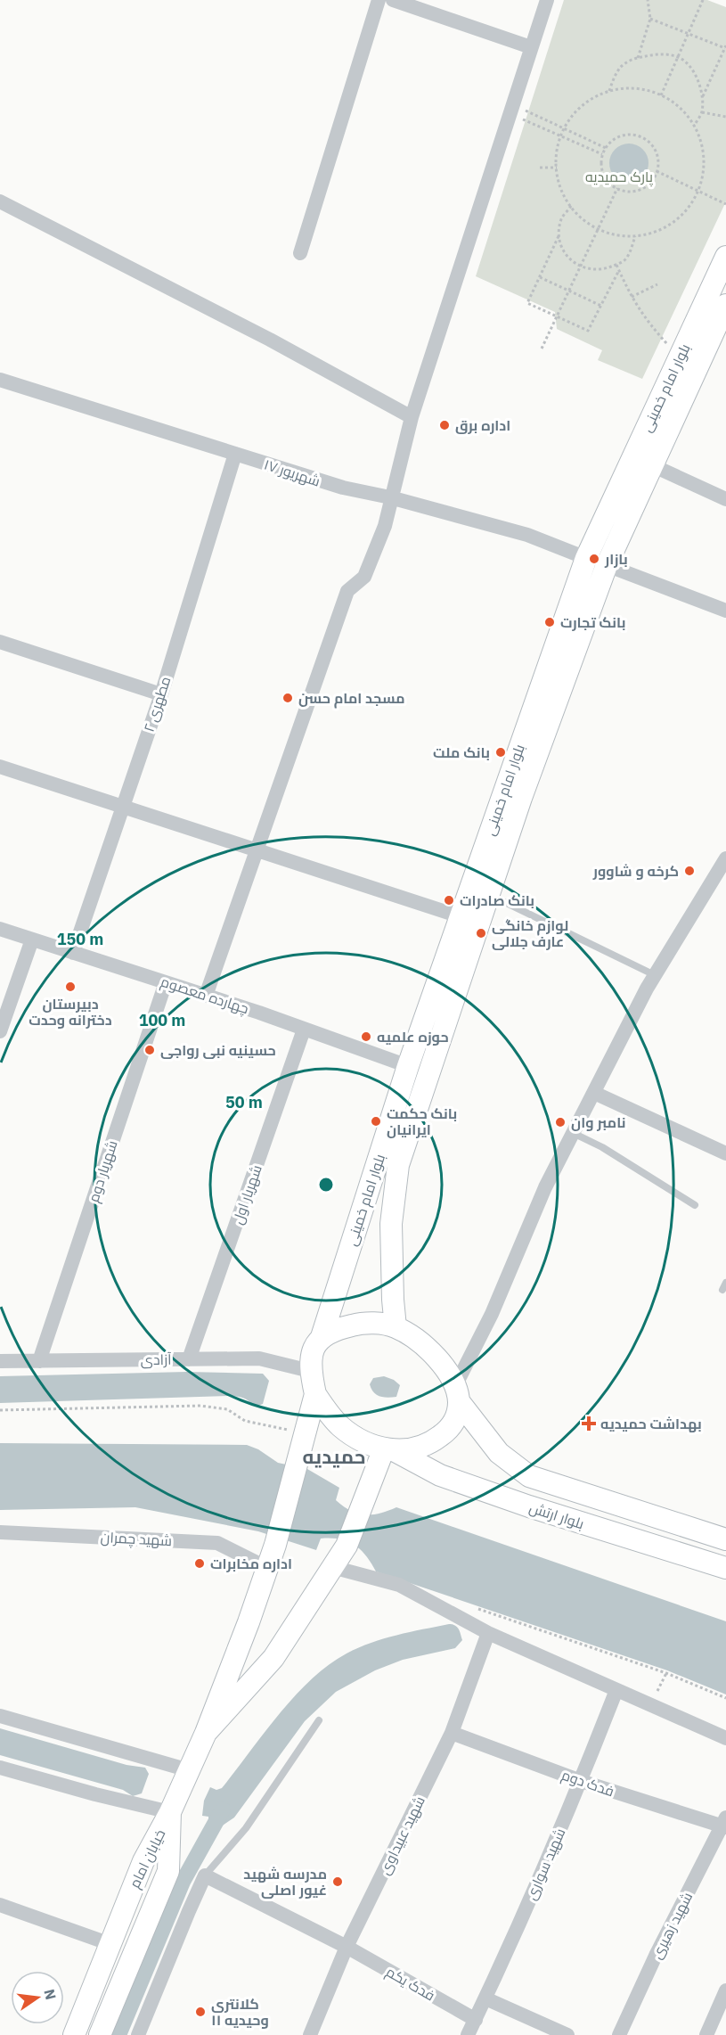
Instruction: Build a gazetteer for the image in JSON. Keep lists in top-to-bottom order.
{
  "streets": {
    "main road": ["بلوار امام خمینی", "بلوار ارتش", "خیابان امام"],
    "street": [
      "۱۷ شهریور",
      "مطهری ۲",
      "چهارده معصوم",
      "شهریار دوم",
      "شهریار اول",
      "آزادی",
      "شهید چمران",
      "فدک دوم",
      "شهید عبیداوی",
      "شهید سواری",
      "شهید زهیری",
      "فدک یکم"
    ]
  },
  "crossings": [
    ["بلوار امام خمینی", "۱۷ شهریور"],
    ["بلوار امام خمینی", "چهارده معصوم"],
    ["بلوار امام خمینی", "آزادی"],
    ["بلوار امام خمینی", "بلوار ارتش"],
    ["۱۷ شهریور", "مطهری ۲"],
    ["مطهری ۲", "چهارده معصوم"],
    ["چهارده معصوم", "شهریار دوم"],
    ["چهارده معصوم", "شهریار اول"],
    ["شهریار دوم", "آزادی"],
    ["شهریار اول", "آزادی"],
    ["آزادی", "بلوار ارتش"],
    ["فدک دوم", "شهید عبیداوی"],
    ["فدک دوم", "شهید سواری"],
    ["فدک دوم", "شهید زهیری"],
    ["شهید عبیداوی", "فدک یکم"],
    ["شهید سواری", "فدک یکم"]
  ],
  "districts": ["حمیدیه"],
  "parks": ["پارک حمیدیه"],
  "places": {
    "other": [
      "اداره برق",
      "بازار",
      "بانک تجارت",
      "مسجد امام حسن",
      "بانک ملت",
      "کرخه و شاوور",
      "بانک صادرات",
      "لوازم خانگی عارف جلالی",
      "دبیرستان دخترانه وحدت",
      "حوزه علمیه",
      "حسینیه نبی رواجی",
      "بانک حکمت ایرانیان",
      "نامبر وان",
      "اداره مخابرات",
      "مدرسه شهید غیور اصلی",
      "کلانتری ۱۱ وحیدیه"
    ],
    "health": ["بهداشت حمیدیه"]
  },
  "north": "right",
  "rings": ["150 m", "100 m", "50 m"]
}
